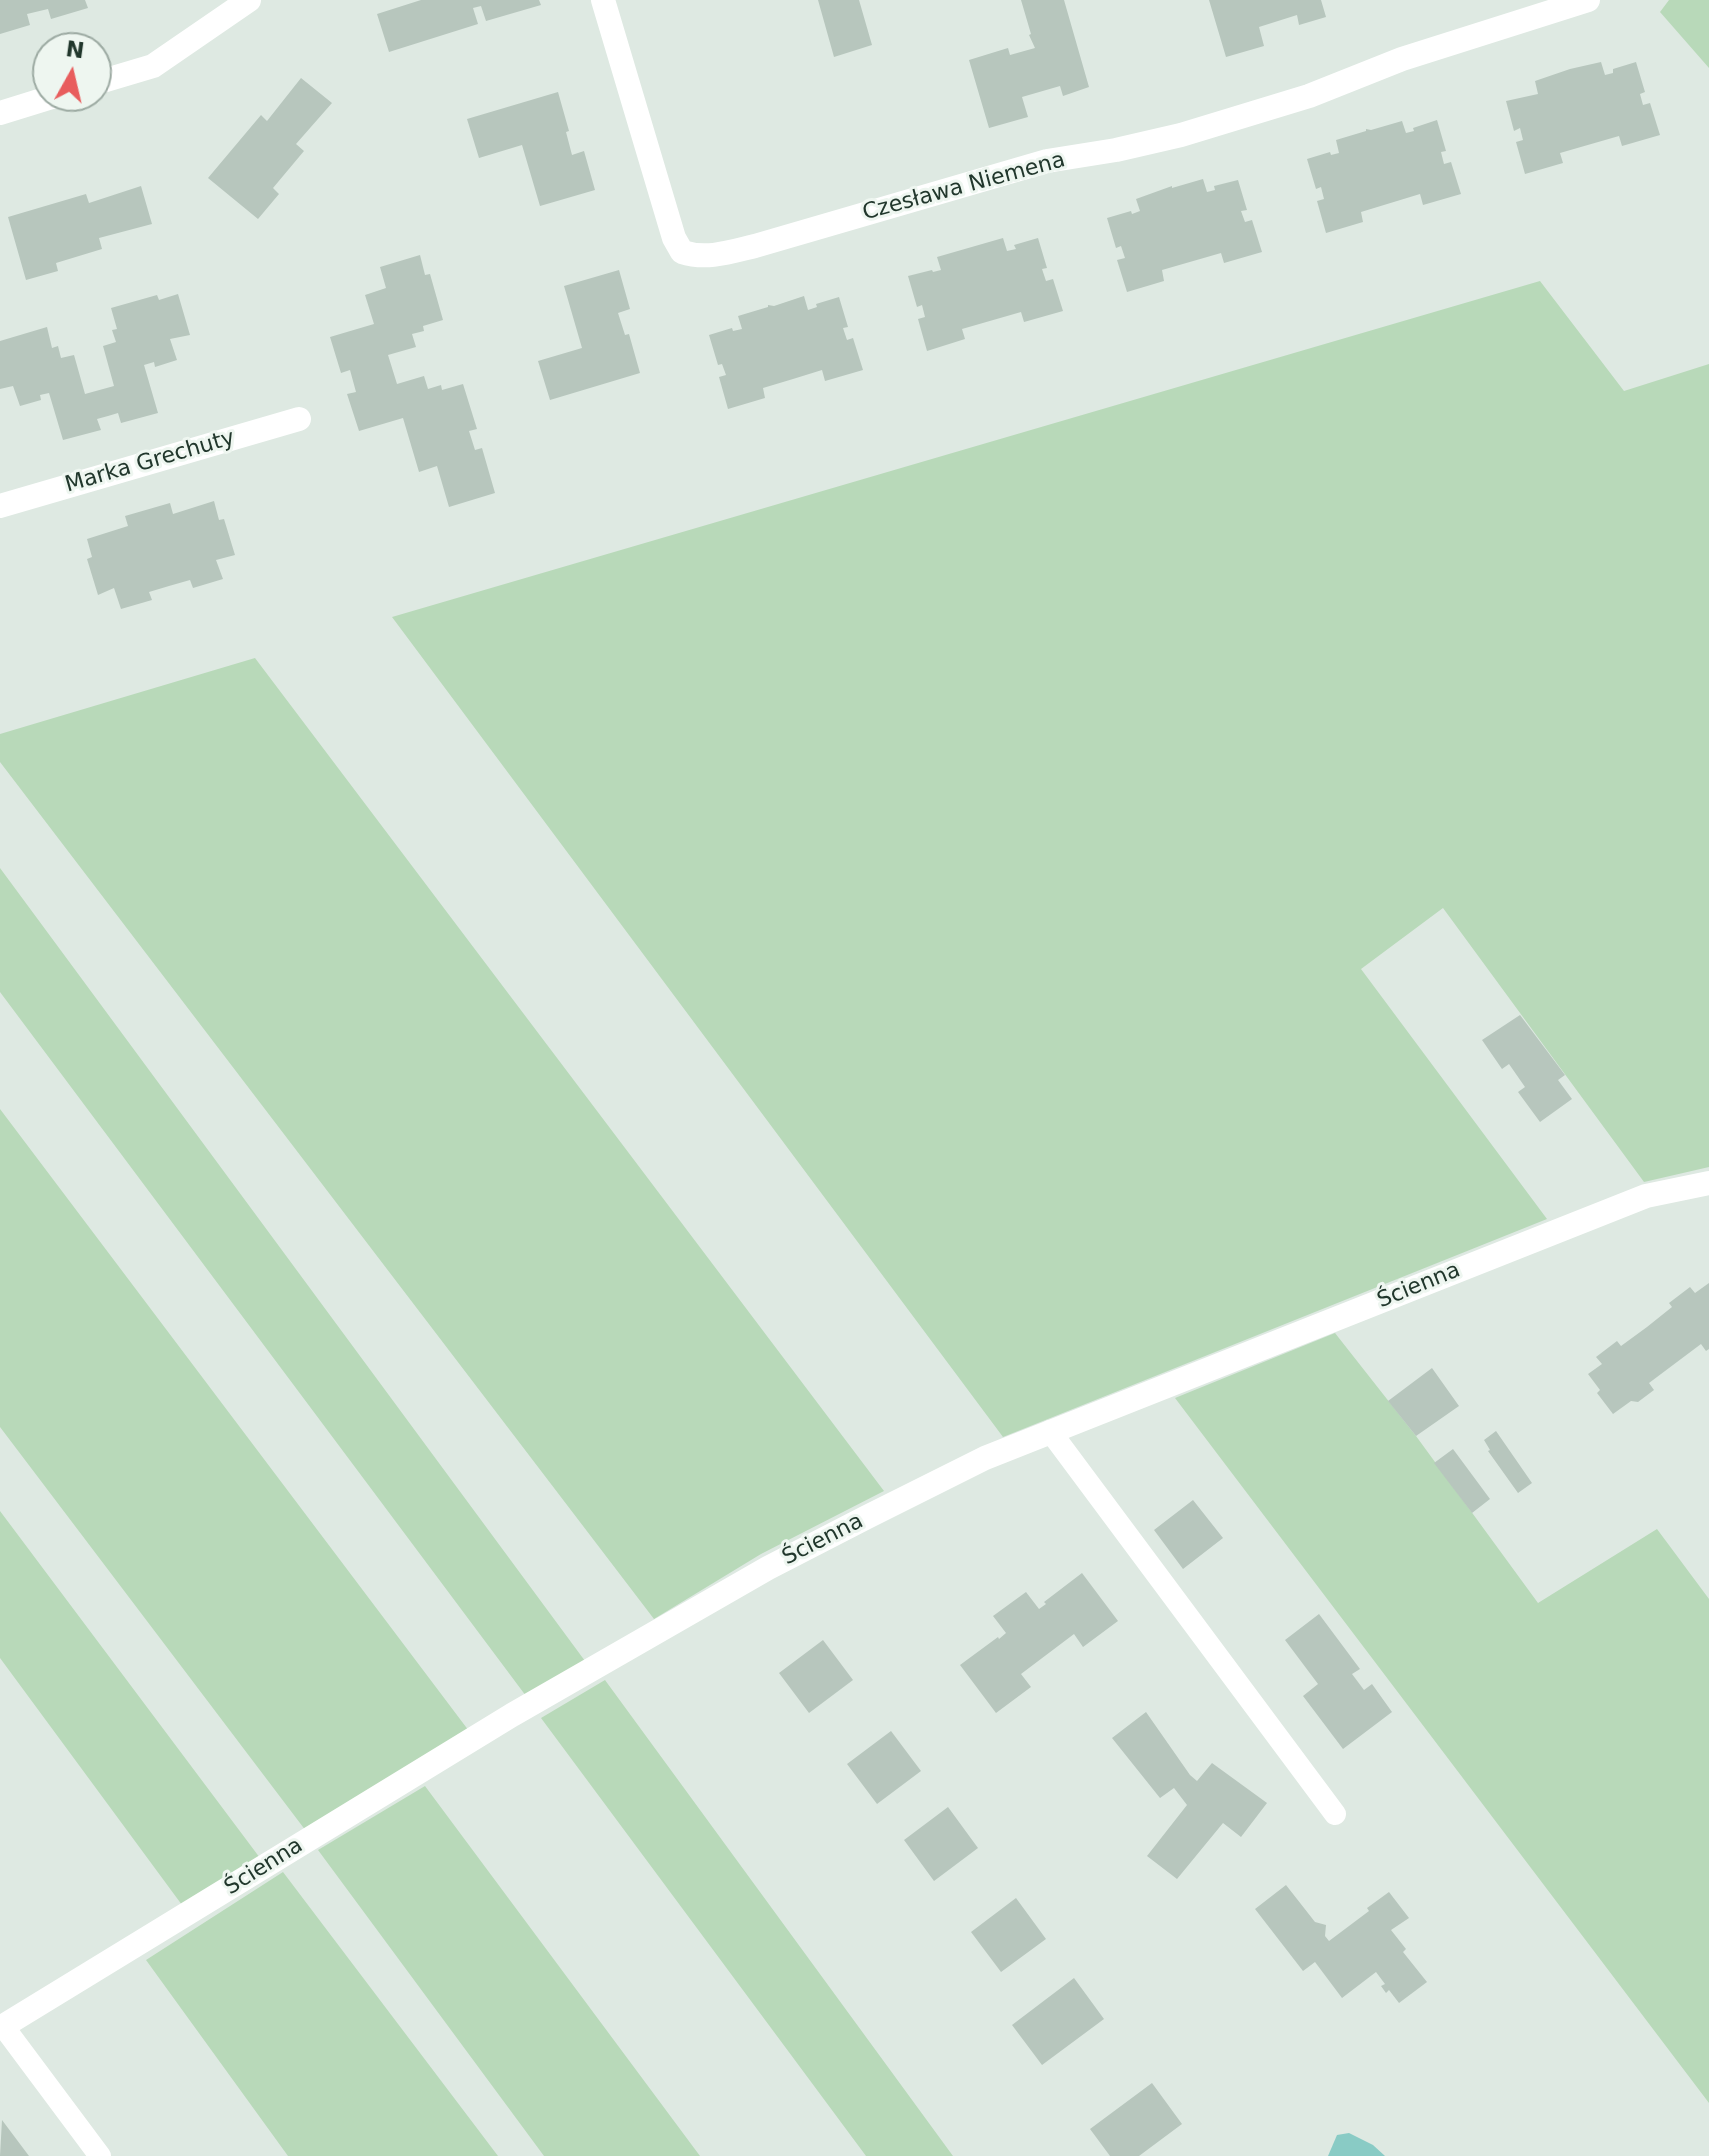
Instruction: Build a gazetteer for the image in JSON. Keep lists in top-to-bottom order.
{
  "streets": {
    "street": ["Czesława Niemena", "Marka Grechuty", "Ścienna"]
  },
  "north": "top"
}
